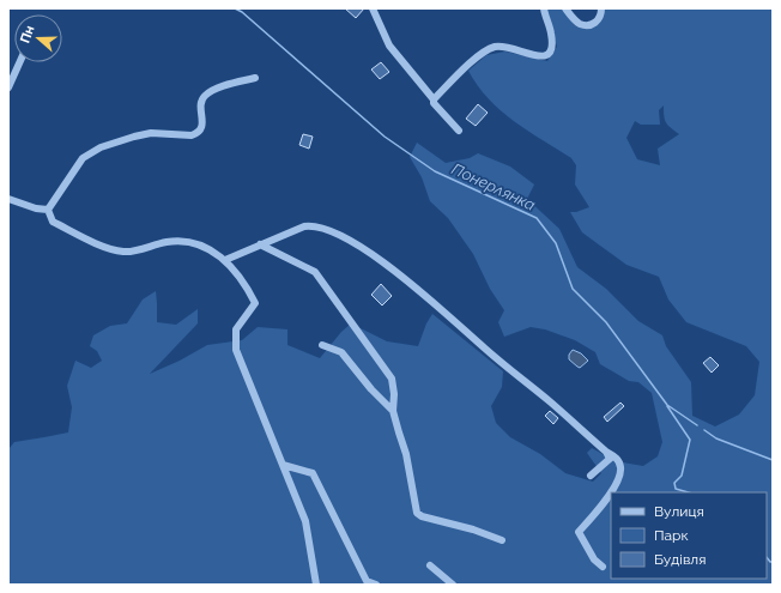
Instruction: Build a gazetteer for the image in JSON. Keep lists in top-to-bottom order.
{
  "water": ["Понерлянка"],
  "legend": ["Вулиця", "Парк", "Будівля"],
  "north": "left"
}
